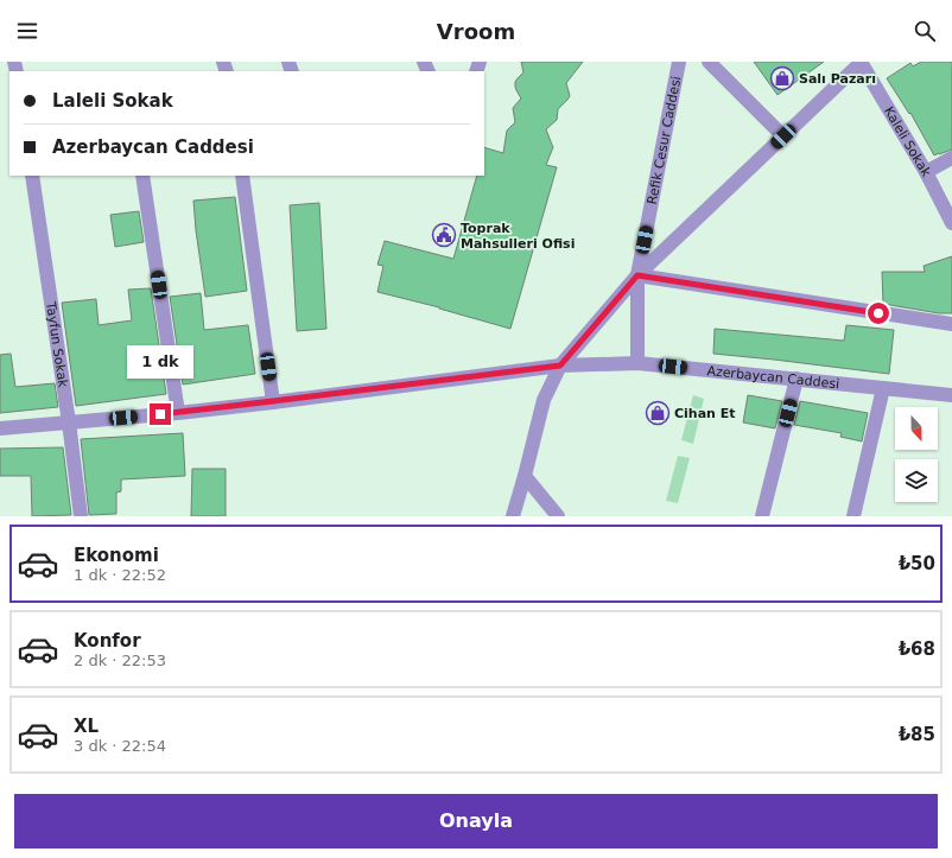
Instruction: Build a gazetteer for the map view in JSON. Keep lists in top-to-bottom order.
{
  "streets": {
    "street": [
      "Refik Cesur Caddesi",
      "Kaleli Sokak",
      "Tayfun Sokak",
      "Azerbaycan Caddesi"
    ]
  },
  "crossings": [
    ["Refik Cesur Caddesi", "Azerbaycan Caddesi"],
    ["Tayfun Sokak", "Azerbaycan Caddesi"]
  ],
  "places": {
    "shop": ["Salı Pazarı", "Cihan Et"],
    "public building": ["Toprak Mahsulleri Ofisi"]
  },
  "north": "bottom",
  "page": {
    "header": "Vroom",
    "banner": ["Laleli Sokak", "Azerbaycan Caddesi"],
    "bubble": "1 dk",
    "list": [
      {
        "name": "Ekonomi",
        "note": "1 dk · 22:52",
        "value": "₺50"
      },
      {
        "name": "Konfor",
        "note": "2 dk · 22:53",
        "value": "₺68"
      },
      {
        "name": "XL",
        "note": "3 dk · 22:54",
        "value": "₺85"
      }
    ],
    "buttons": "Onayla"
  }
}
